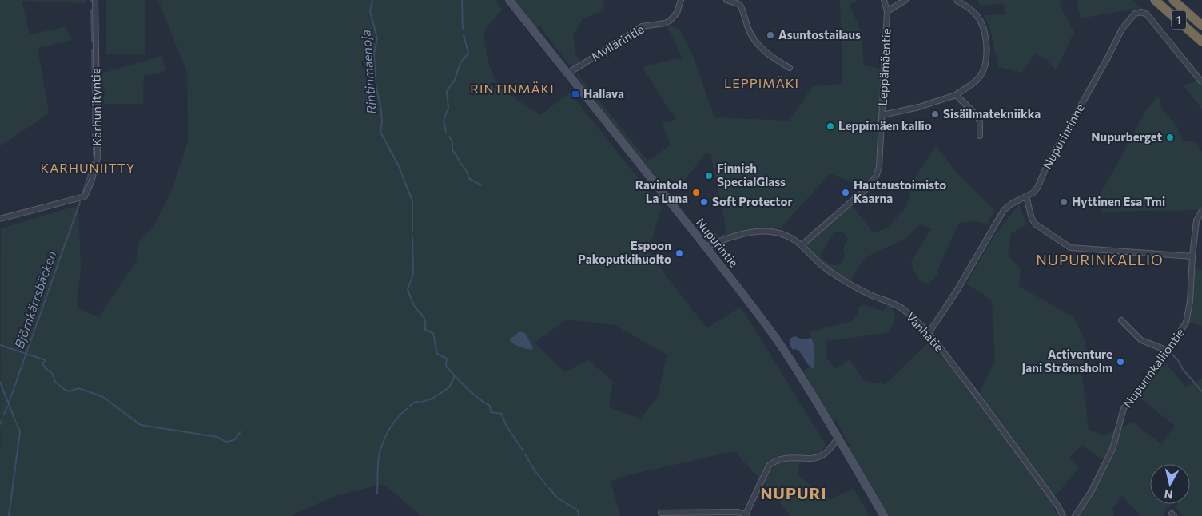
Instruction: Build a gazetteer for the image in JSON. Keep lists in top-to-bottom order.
{
  "streets": {
    "highway": ["1"],
    "main road": ["Nupurintie"],
    "street": [
      "Myllärintie",
      "Leppämäentie",
      "Karhuniityntie",
      "Nupurinrinne",
      "Vanhatie",
      "Nupurinkalliontie"
    ]
  },
  "crossings": [
    ["Myllärintie", "Nupurintie"],
    ["Leppämäentie", "Vanhatie"],
    ["Nupurinrinne", "Vanhatie"],
    ["Nupurintie", "Vanhatie"]
  ],
  "districts": [
    "LEPPIMÄKI",
    "RINTINMÄKI",
    "KARHUNIITTY",
    "NUPURINKALLIO",
    "NUPURI"
  ],
  "water": ["Rintinmäenoja", "Björnkärrsbäcken"],
  "places": {
    "other": [
      "Asuntostailaus",
      "Sisäilmatekniikka",
      "Leppimäen kallio",
      "Nupurberget",
      "Finnish SpecialGlass",
      "Ravintola La Luna",
      "Hautaustoimisto Kaarna",
      "Soft Protector",
      "Hyttinen Esa Tmi",
      "Espoon Pakoputkihuolto",
      "Activenture Jani Strömsholm"
    ],
    "transit": ["Hallava"]
  },
  "north": "bottom"
}
